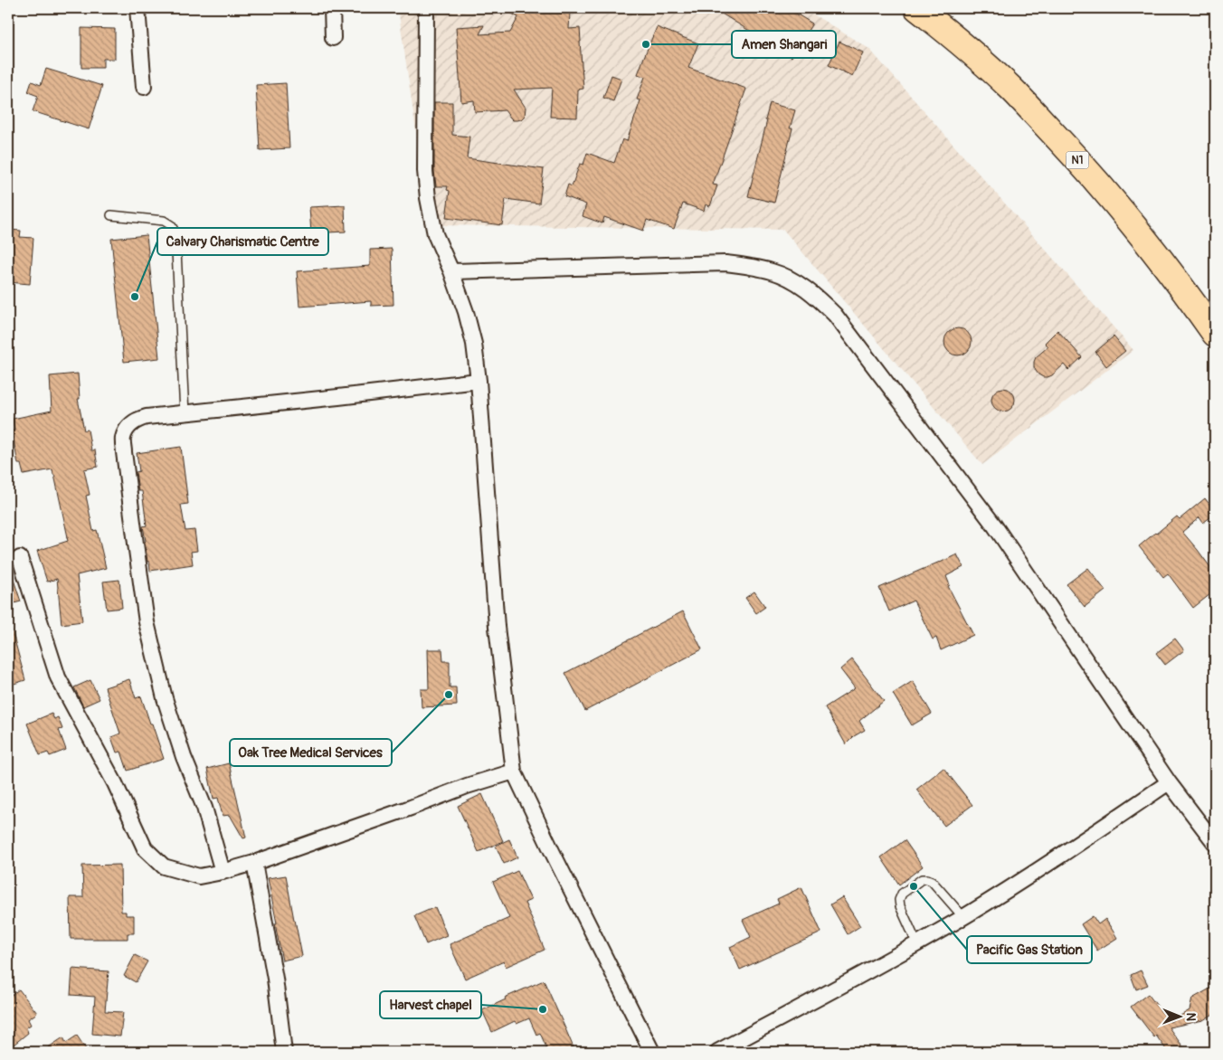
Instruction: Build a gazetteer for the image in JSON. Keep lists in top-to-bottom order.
{
  "streets": {
    "highway": ["N1"]
  },
  "places": [
    "Amen Shangari",
    "Calvary Charismatic Centre",
    "Oak Tree Medical Services",
    "Pacific Gas Station",
    "Harvest chapel"
  ],
  "north": "right"
}
